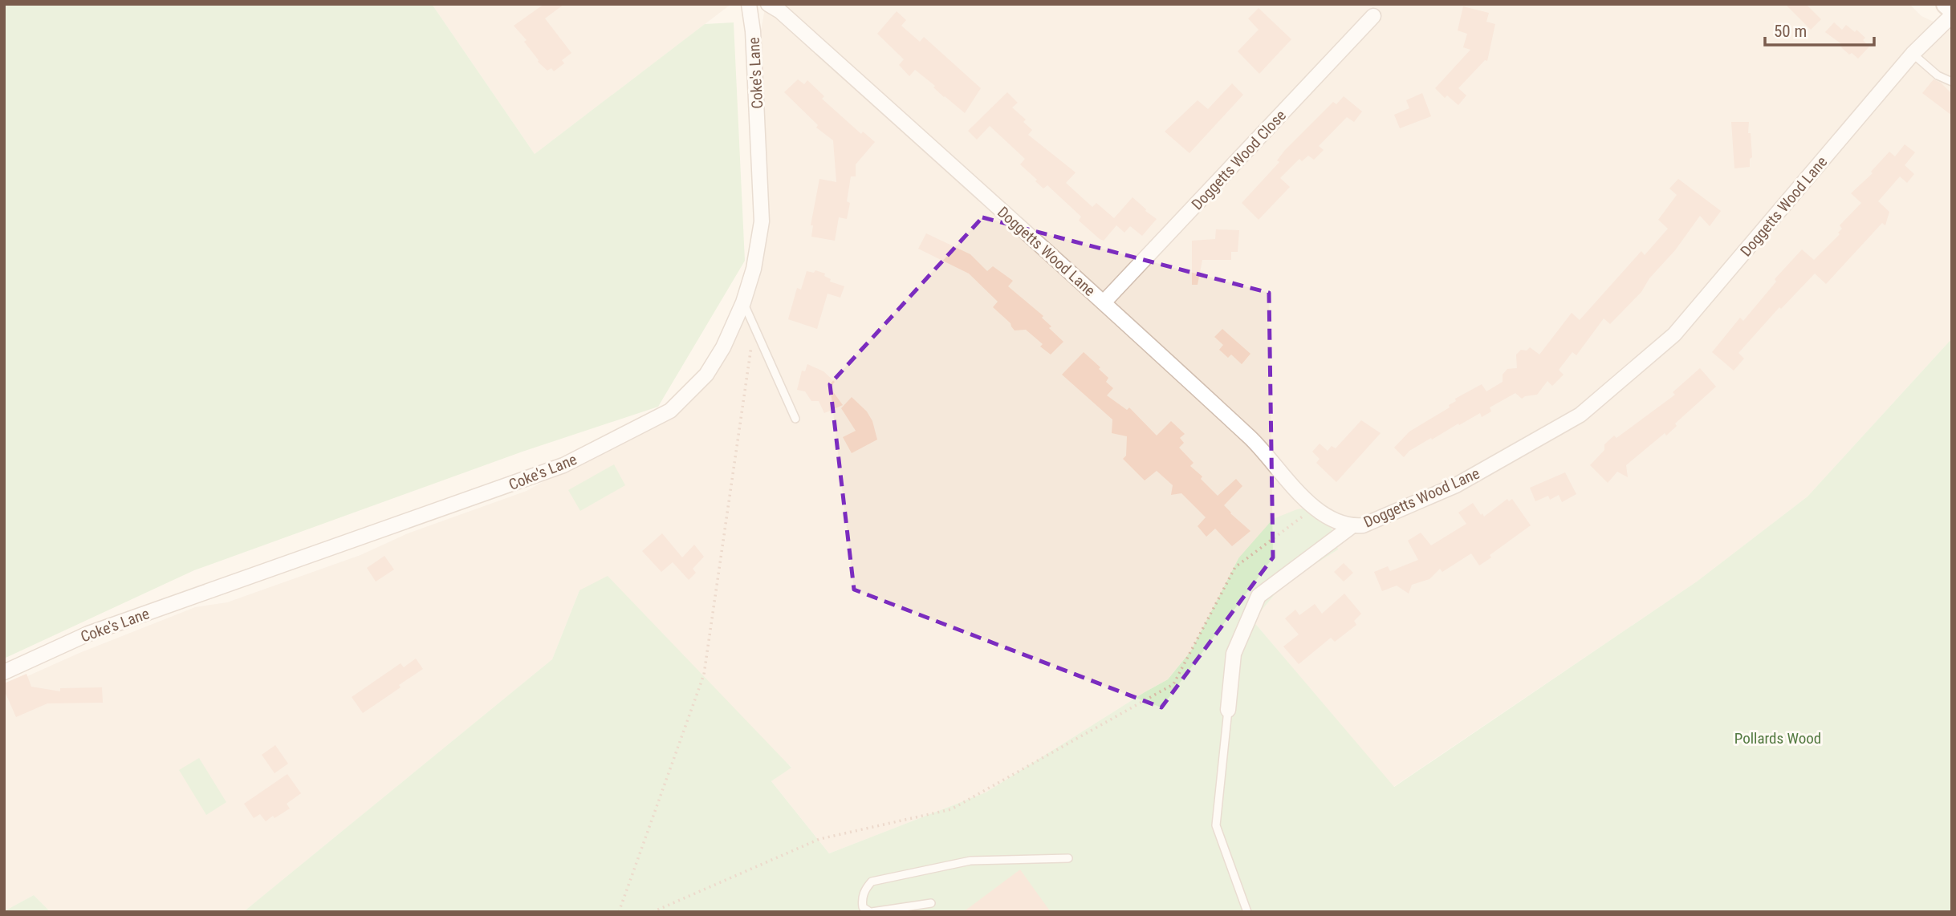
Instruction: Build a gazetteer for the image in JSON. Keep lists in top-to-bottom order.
{
  "streets": {
    "street": ["Coke's Lane", "Doggetts Wood Close", "Doggetts Wood Lane"]
  },
  "crossings": [
    ["Doggetts Wood Close", "Doggetts Wood Lane"]
  ],
  "parks": ["Pollards Wood"],
  "scale_bar": "50 m"
}
